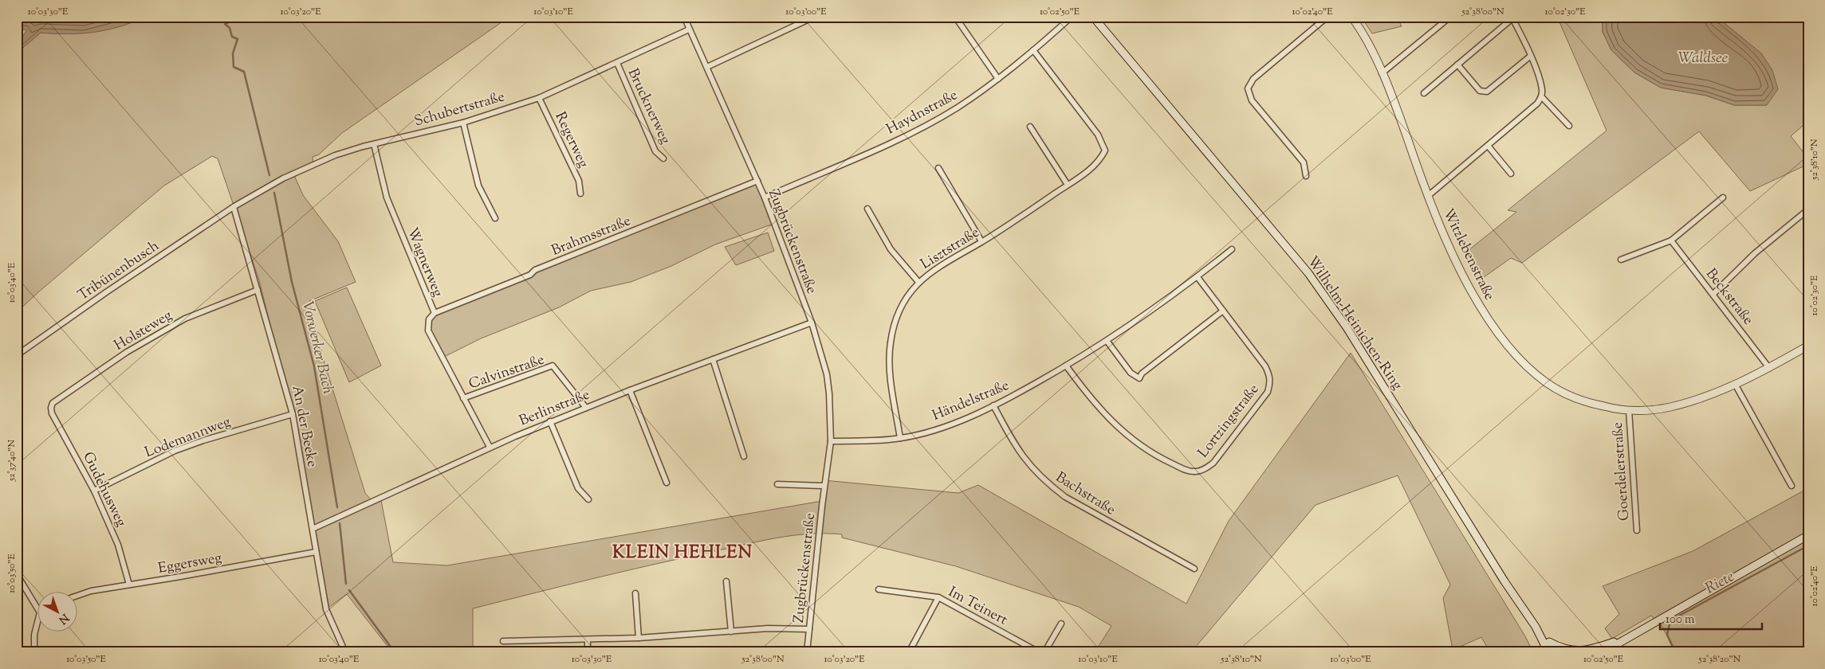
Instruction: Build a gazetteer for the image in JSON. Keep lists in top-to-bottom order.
{
  "streets": {
    "main road": ["Witzlebenstraße", "Wilhelm-Heinichen-Ring"],
    "street": [
      "Brucknerweg",
      "Schubertstraße",
      "Haydnstraße",
      "Regerweg",
      "Brahmsstraße",
      "Zugbrückenstraße",
      "Lisztstraße",
      "Wagnerweg",
      "Tribünenbusch",
      "Beckstraße",
      "Holsteweg",
      "Calvinstraße",
      "Händelstraße",
      "Berlinstraße",
      "Lortzingstraße",
      "An der Beeke",
      "Lodemannweg",
      "Goerdelerstraße",
      "Gudehusweg",
      "Bachstraße",
      "Eggersweg",
      "Im Teinert"
    ]
  },
  "crossings": [
    ["Brucknerweg", "Schubertstraße"],
    ["Schubertstraße", "Regerweg"],
    ["Schubertstraße", "Zugbrückenstraße"],
    ["Schubertstraße", "Wagnerweg"],
    ["Schubertstraße", "Tribünenbusch"],
    ["Schubertstraße", "An der Beeke"],
    ["Haydnstraße", "Zugbrückenstraße"],
    ["Haydnstraße", "Lisztstraße"],
    ["Brahmsstraße", "Zugbrückenstraße"],
    ["Brahmsstraße", "Wagnerweg"],
    ["Zugbrückenstraße", "Händelstraße"],
    ["Zugbrückenstraße", "Berlinstraße"],
    ["Lisztstraße", "Händelstraße"],
    ["Witzlebenstraße", "Beckstraße"],
    ["Witzlebenstraße", "Goerdelerstraße"],
    ["Wagnerweg", "Calvinstraße"],
    ["Wagnerweg", "Berlinstraße"],
    ["Tribünenbusch", "An der Beeke"],
    ["Holsteweg", "An der Beeke"],
    ["Holsteweg", "Gudehusweg"],
    ["Calvinstraße", "Berlinstraße"],
    ["Händelstraße", "Lortzingstraße"],
    ["Händelstraße", "Bachstraße"],
    ["Berlinstraße", "An der Beeke"],
    ["An der Beeke", "Lodemannweg"],
    ["An der Beeke", "Eggersweg"],
    ["Lodemannweg", "Gudehusweg"],
    ["Gudehusweg", "Eggersweg"]
  ],
  "districts": ["KLEIN HEHLEN"],
  "water": ["Waldsee", "Vorwerker Bach", "Riete"],
  "scale_bar": "100 m",
  "north": "bottom right",
  "coordinates": [
    "10°03'30\"E",
    "10°03'20\"E",
    "10°03'10\"E",
    "10°03'00\"E",
    "10°02'50\"E",
    "10°02'40\"E",
    "52°38'00\"N",
    "10°02'30\"E",
    "52°38'10\"N",
    "10°03'40\"E",
    "52°37'40\"N",
    "10°03'50\"E",
    "52°38'20\"N"
  ]
}
